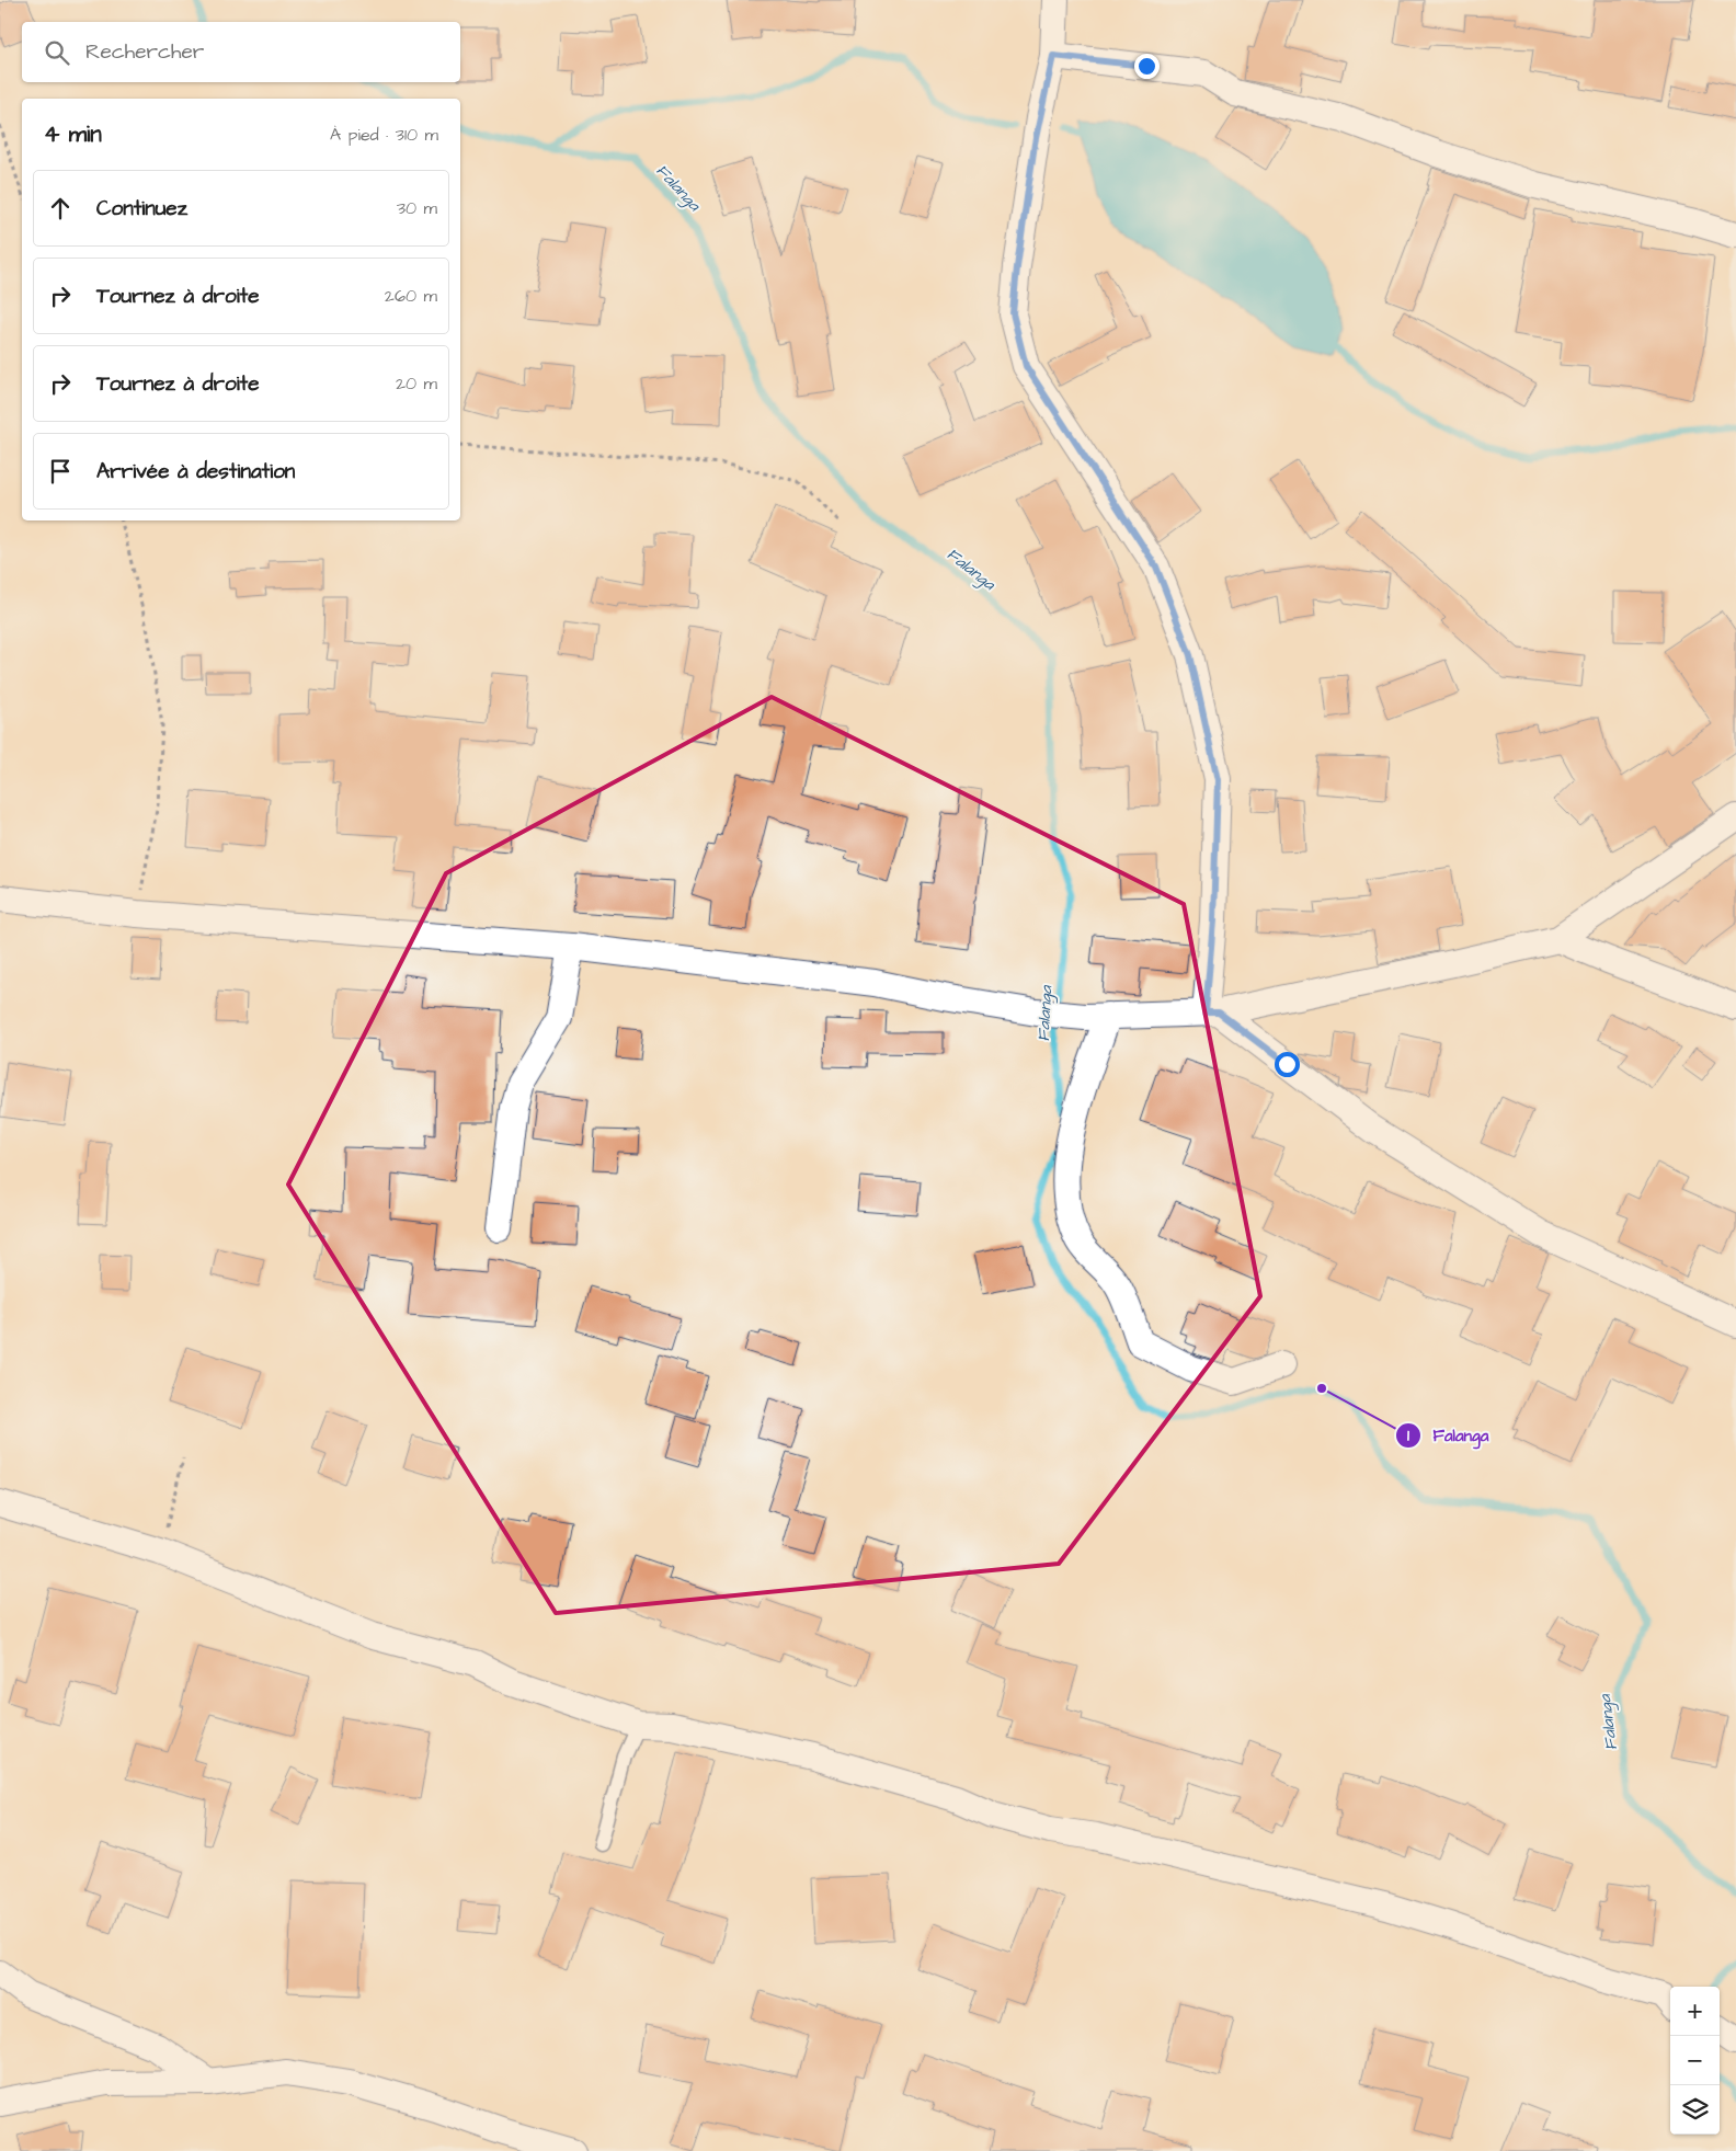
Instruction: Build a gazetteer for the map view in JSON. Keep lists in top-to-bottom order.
{
  "water": ["Falanga"],
  "places": ["Falanga"],
  "page": {
    "search": "Rechercher",
    "heading": ["4 min", "À pied · 310 m"],
    "list": [
      ["Continuez", "30 m"],
      ["Tournez à droite", "260 m"],
      ["Tournez à droite", "20 m"],
      "Arrivée à destination"
    ],
    "map_buttons": ["+", "−"]
  }
}
